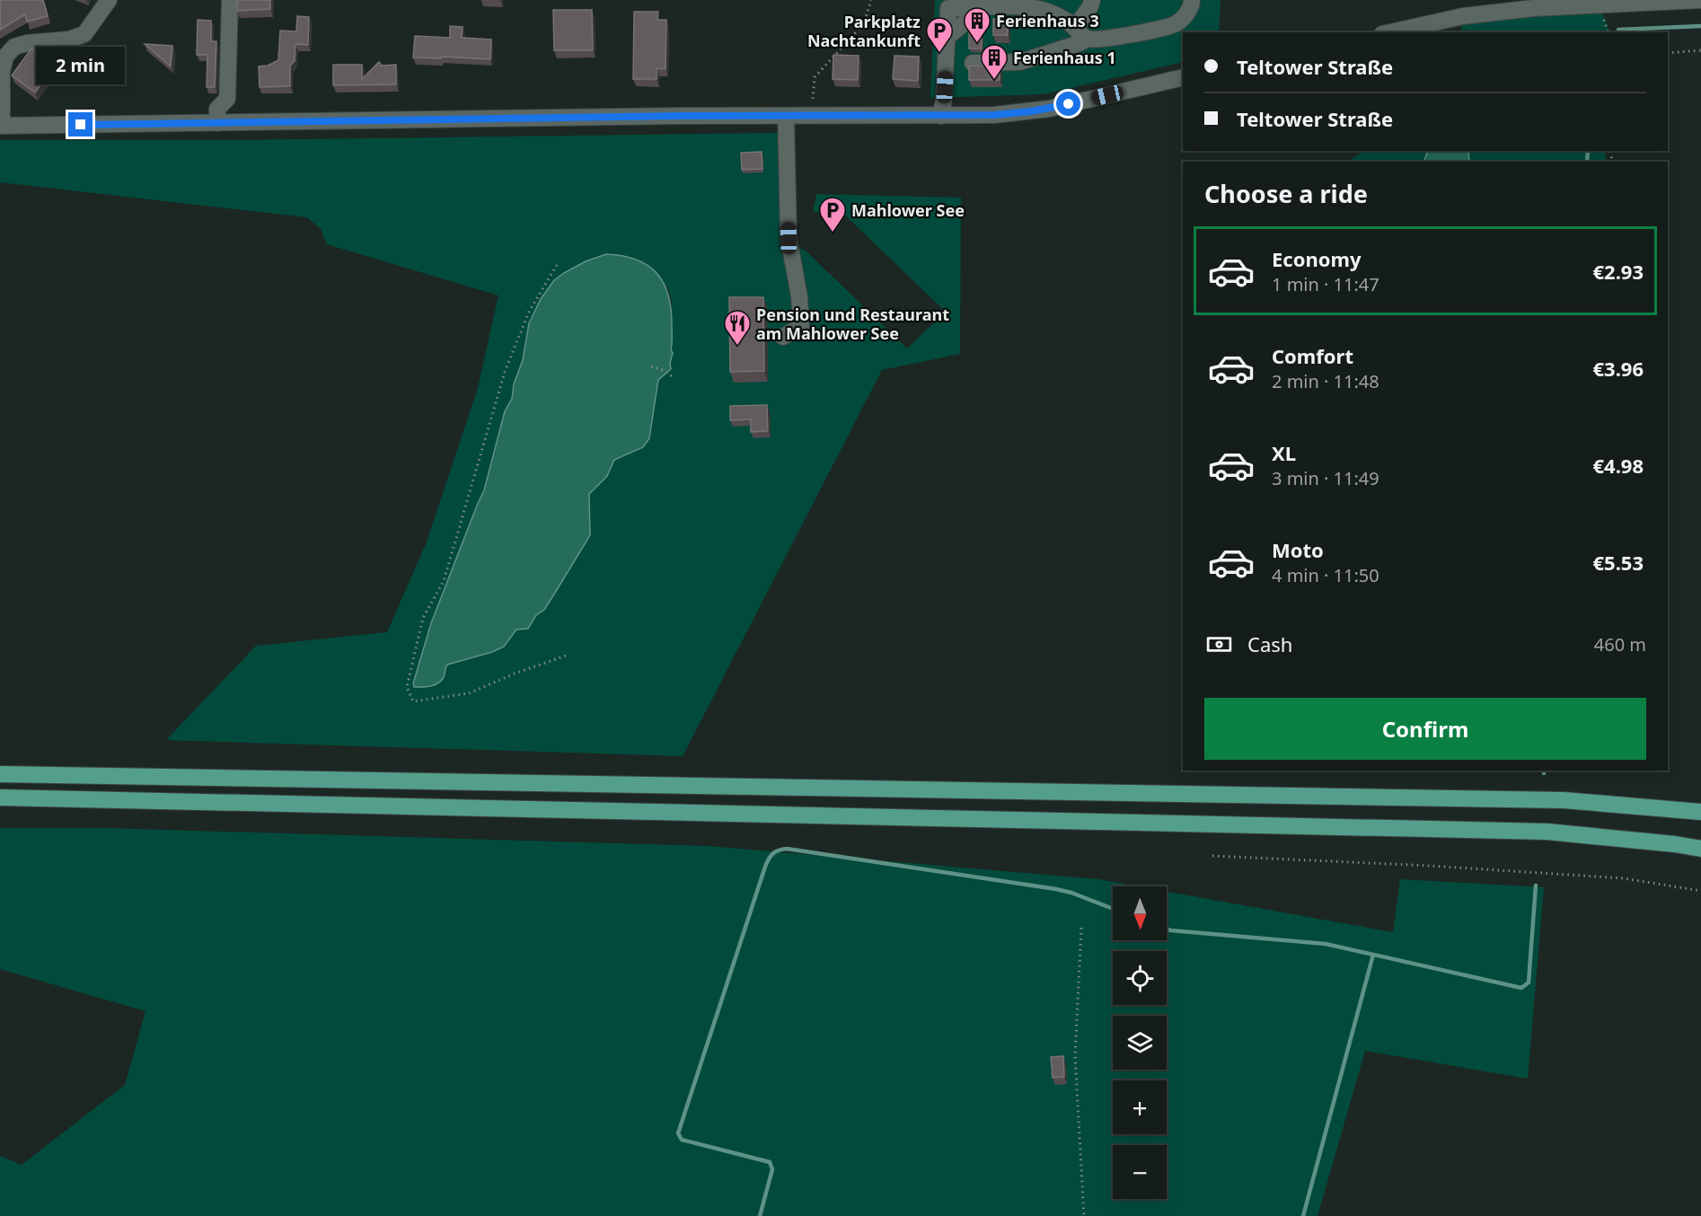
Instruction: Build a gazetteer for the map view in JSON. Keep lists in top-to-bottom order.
{
  "places": {
    "building": ["Ferienhaus 3", "Ferienhaus 1"],
    "parking": ["Parkplatz Nachtankunft", "Mahlower See"],
    "restaurant": ["Pension und Restaurant am Mahlower See"]
  },
  "north": "bottom",
  "page": {
    "banner": ["Teltower Straße", "Teltower Straße"],
    "bubble": "2 min",
    "heading": "Choose a ride",
    "list": [
      {
        "name": "Economy",
        "note": "1 min · 11:47",
        "value": "€2.93"
      },
      {
        "name": "Comfort",
        "note": "2 min · 11:48",
        "value": "€3.96"
      },
      {
        "name": "XL",
        "note": "3 min · 11:49",
        "value": "€4.98"
      },
      {
        "name": "Moto",
        "note": "4 min · 11:50",
        "value": "€5.53"
      }
    ],
    "pay": ["Cash", "460 m"],
    "buttons": "Confirm",
    "map_buttons": ["+", "−"]
  }
}
